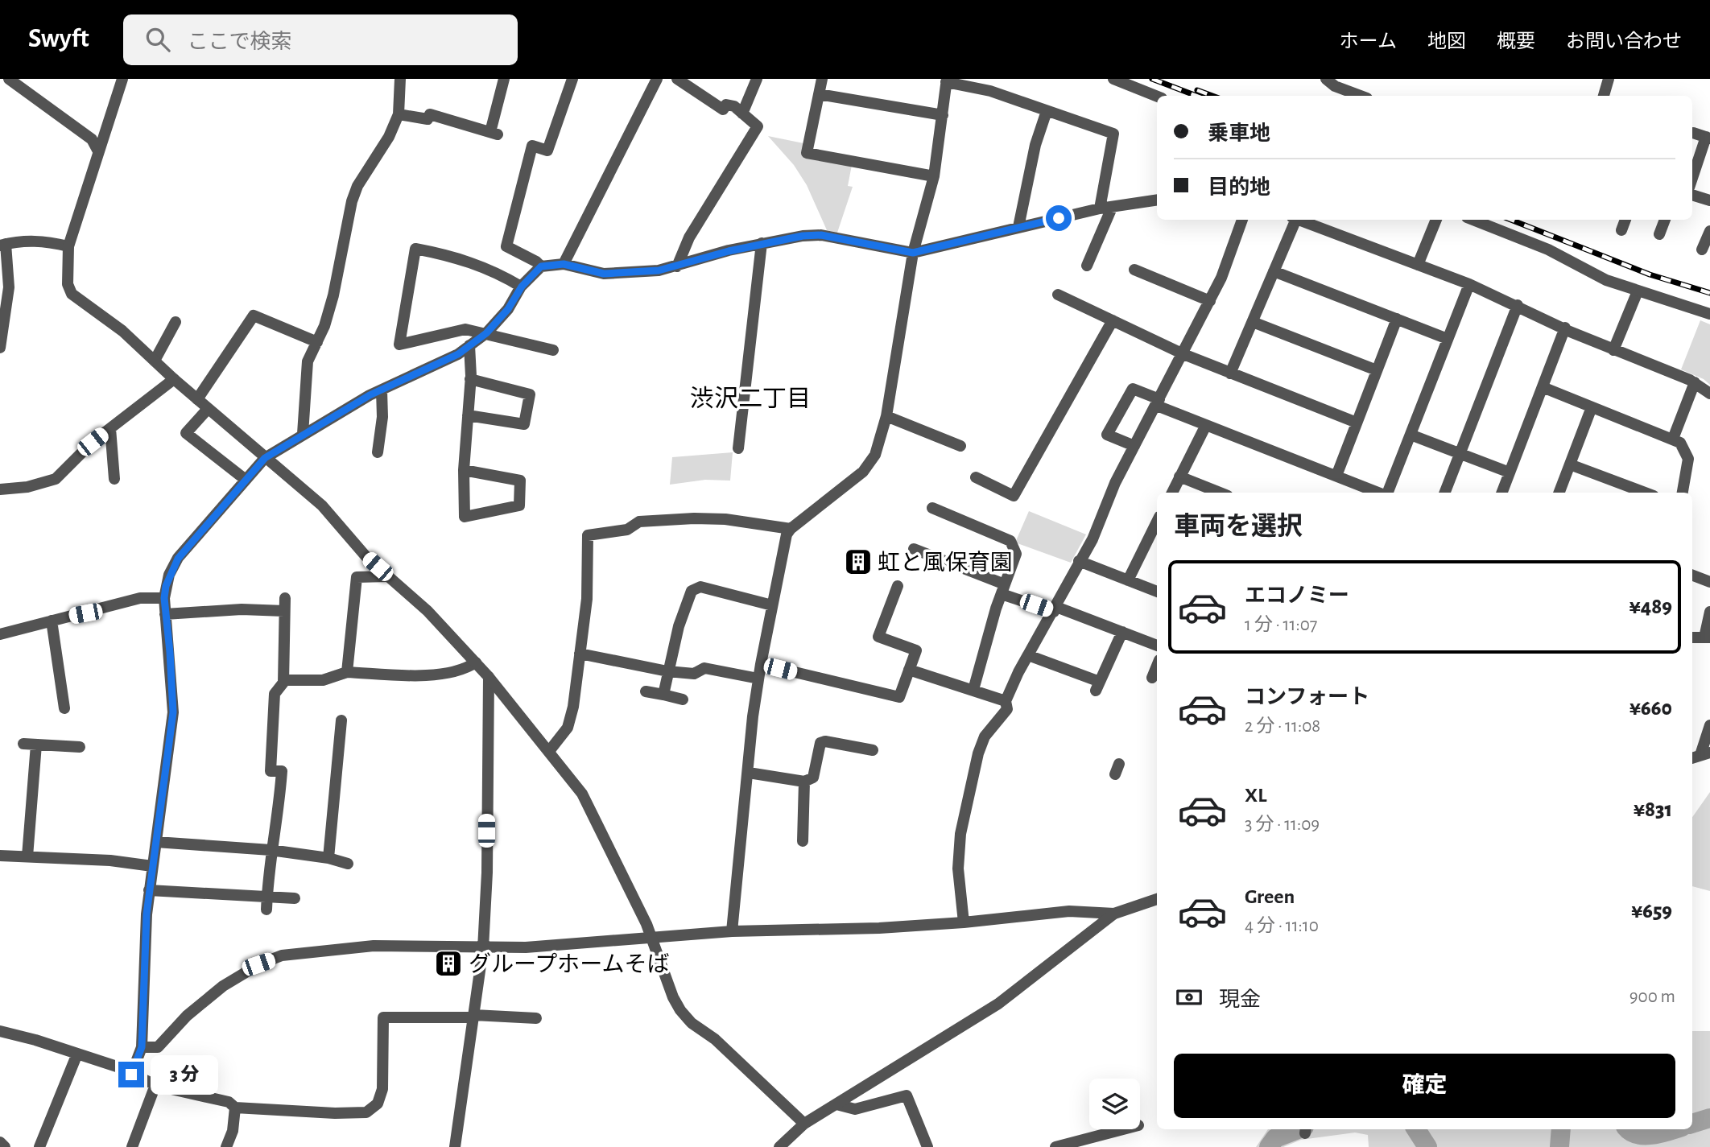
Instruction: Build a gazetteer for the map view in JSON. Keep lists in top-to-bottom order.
{
  "districts": ["渋沢二丁目"],
  "places": {
    "building": ["虹と風保育園", "グループホームそば"]
  },
  "page": {
    "header": "Swyft",
    "search": "ここで検索",
    "nav": [
      "ホーム",
      "地図",
      "概要",
      "お問い合わせ"
    ],
    "banner": ["乗車地", "目的地"],
    "heading": "車両を選択",
    "list": [
      {
        "name": "エコノミー",
        "note": "1 分 · 11:07",
        "value": "¥489"
      },
      {
        "name": "コンフォート",
        "note": "2 分 · 11:08",
        "value": "¥660"
      },
      {
        "name": "XL",
        "note": "3 分 · 11:09",
        "value": "¥831"
      },
      {
        "name": "Green",
        "note": "4 分 · 11:10",
        "value": "¥659"
      }
    ],
    "pay": ["現金", "900 m"],
    "buttons": "確定",
    "bubble": "3 分"
  }
}
